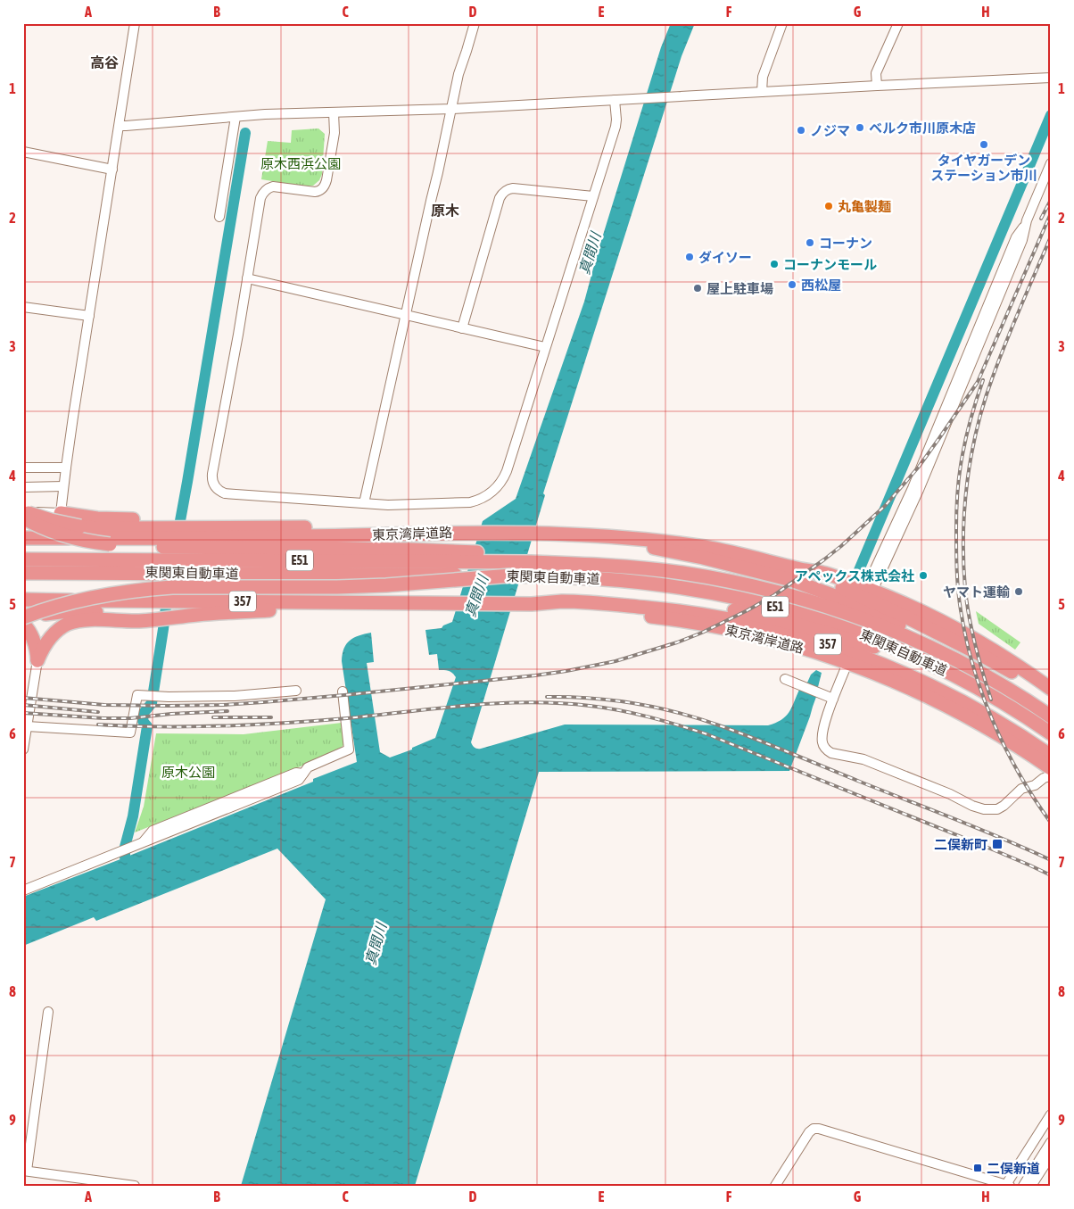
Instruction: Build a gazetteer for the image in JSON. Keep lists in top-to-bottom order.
{
  "streets": {
    "highway": [
      "東京湾岸道路",
      "E51",
      "東関東自動車道",
      "357"
    ]
  },
  "districts": ["高谷", "原木"],
  "water": ["真間川"],
  "parks": ["原木西浜公園", "原木公園"],
  "places": {
    "other": [
      "ベルク市川原木店",
      "ノジマ",
      "タイヤガーデン ステーション市川",
      "丸亀製麺",
      "コーナン",
      "ダイソー",
      "コーナンモール",
      "西松屋",
      "屋上駐車場",
      "アペックス株式会社",
      "ヤマト運輸"
    ],
    "transit": ["二俣新町", "二俣新道"]
  },
  "grid": {
    "columns": [
      "A",
      "B",
      "C",
      "D",
      "E",
      "F",
      "G",
      "H"
    ],
    "rows": [
      "1",
      "2",
      "3",
      "4",
      "5",
      "6",
      "7",
      "8",
      "9"
    ]
  }
}
